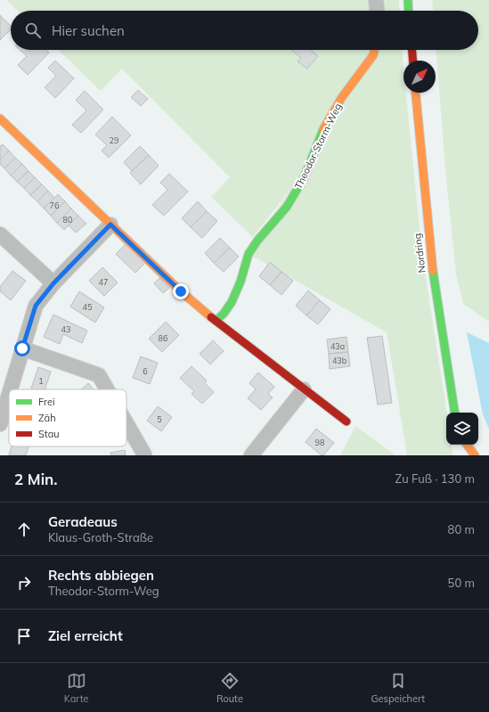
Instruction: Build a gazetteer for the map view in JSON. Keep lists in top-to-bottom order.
{
  "streets": {
    "street": ["Theodor-Storm-Weg", "Nordring"]
  },
  "house_numbers": [
    "29",
    "76",
    "80",
    "47",
    "45",
    "43",
    "86",
    "43a",
    "43b",
    "6",
    "1",
    "5",
    "98"
  ],
  "legend": ["Frei", "Zäh", "Stau"],
  "north": "top right",
  "page": {
    "search": "Hier suchen",
    "heading": ["2 Min.", "Zu Fuß · 130 m"],
    "list": [
      ["Geradeaus", "Klaus-Groth-Straße", "80 m"],
      ["Rechts abbiegen", "Theodor-Storm-Weg", "50 m"],
      "Ziel erreicht"
    ],
    "nav": ["Karte", "Route", "Gespeichert"]
  }
}
